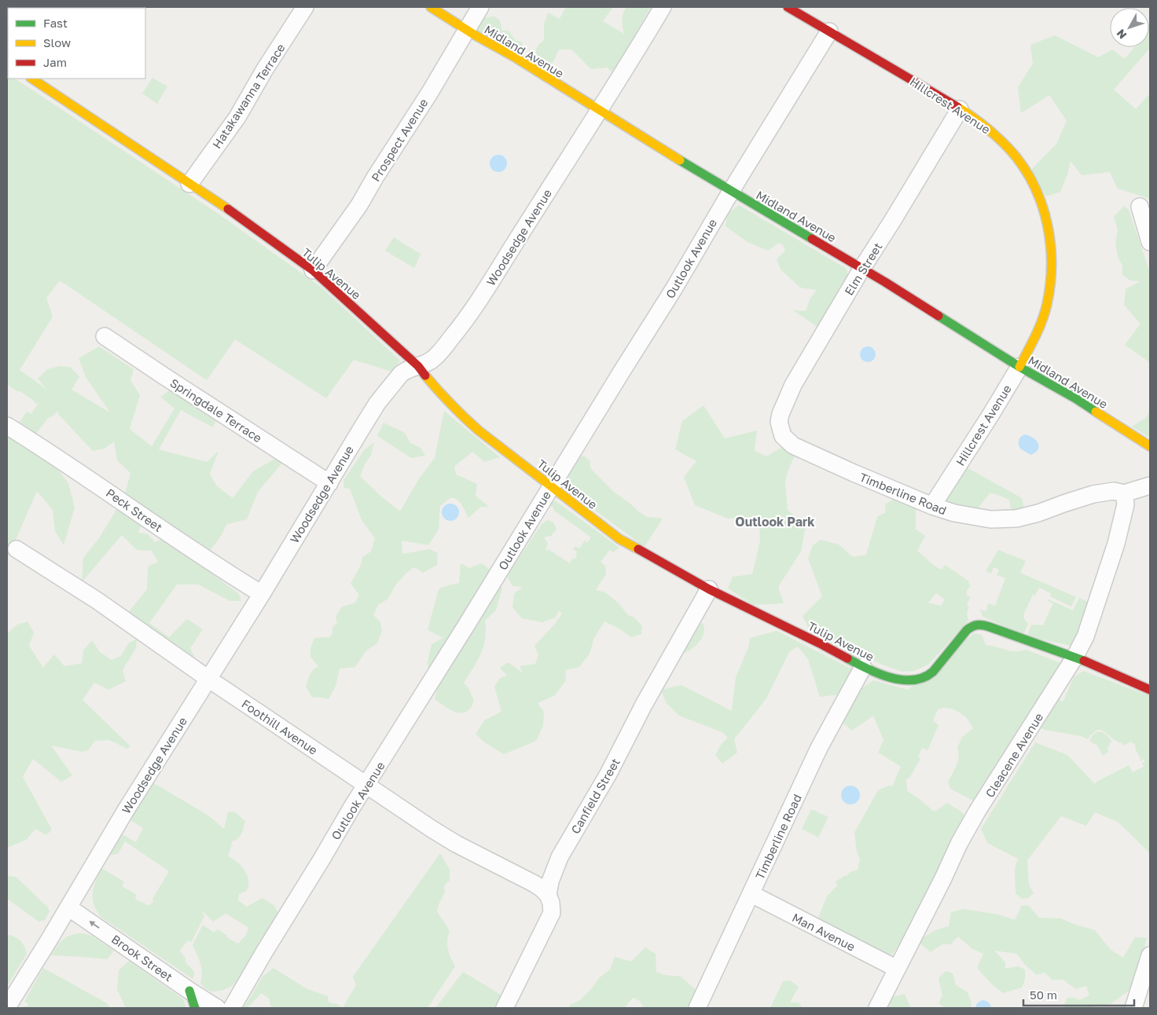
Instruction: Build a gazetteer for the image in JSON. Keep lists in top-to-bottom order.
{
  "streets": {
    "street": [
      "Midland Avenue",
      "Hatakawanna Terrace",
      "Hillcrest Avenue",
      "Prospect Avenue",
      "Woodsedge Avenue",
      "Outlook Avenue",
      "Elm Street",
      "Tulip Avenue",
      "Springdale Terrace",
      "Timberline Road",
      "Peck Street",
      "Foothill Avenue",
      "Cleacene Avenue",
      "Canfield Street",
      "Man Avenue",
      "Brook Street"
    ]
  },
  "crossings": [
    ["Midland Avenue", "Hillcrest Avenue"],
    ["Midland Avenue", "Prospect Avenue"],
    ["Midland Avenue", "Woodsedge Avenue"],
    ["Midland Avenue", "Outlook Avenue"],
    ["Midland Avenue", "Elm Street"],
    ["Hatakawanna Terrace", "Tulip Avenue"],
    ["Hillcrest Avenue", "Outlook Avenue"],
    ["Hillcrest Avenue", "Elm Street"],
    ["Hillcrest Avenue", "Timberline Road"],
    ["Prospect Avenue", "Tulip Avenue"],
    ["Woodsedge Avenue", "Tulip Avenue"],
    ["Woodsedge Avenue", "Springdale Terrace"],
    ["Woodsedge Avenue", "Peck Street"],
    ["Woodsedge Avenue", "Foothill Avenue"],
    ["Woodsedge Avenue", "Brook Street"],
    ["Outlook Avenue", "Tulip Avenue"],
    ["Outlook Avenue", "Foothill Avenue"],
    ["Elm Street", "Timberline Road"],
    ["Tulip Avenue", "Timberline Road"],
    ["Tulip Avenue", "Cleacene Avenue"],
    ["Tulip Avenue", "Canfield Street"],
    ["Timberline Road", "Cleacene Avenue"],
    ["Timberline Road", "Man Avenue"],
    ["Foothill Avenue", "Canfield Street"],
    ["Cleacene Avenue", "Man Avenue"]
  ],
  "one_way": ["Brook Street"],
  "districts": ["Outlook Park"],
  "legend": ["Fast", "Slow", "Jam"],
  "scale_bar": "50 m",
  "north": "bottom left"
}
